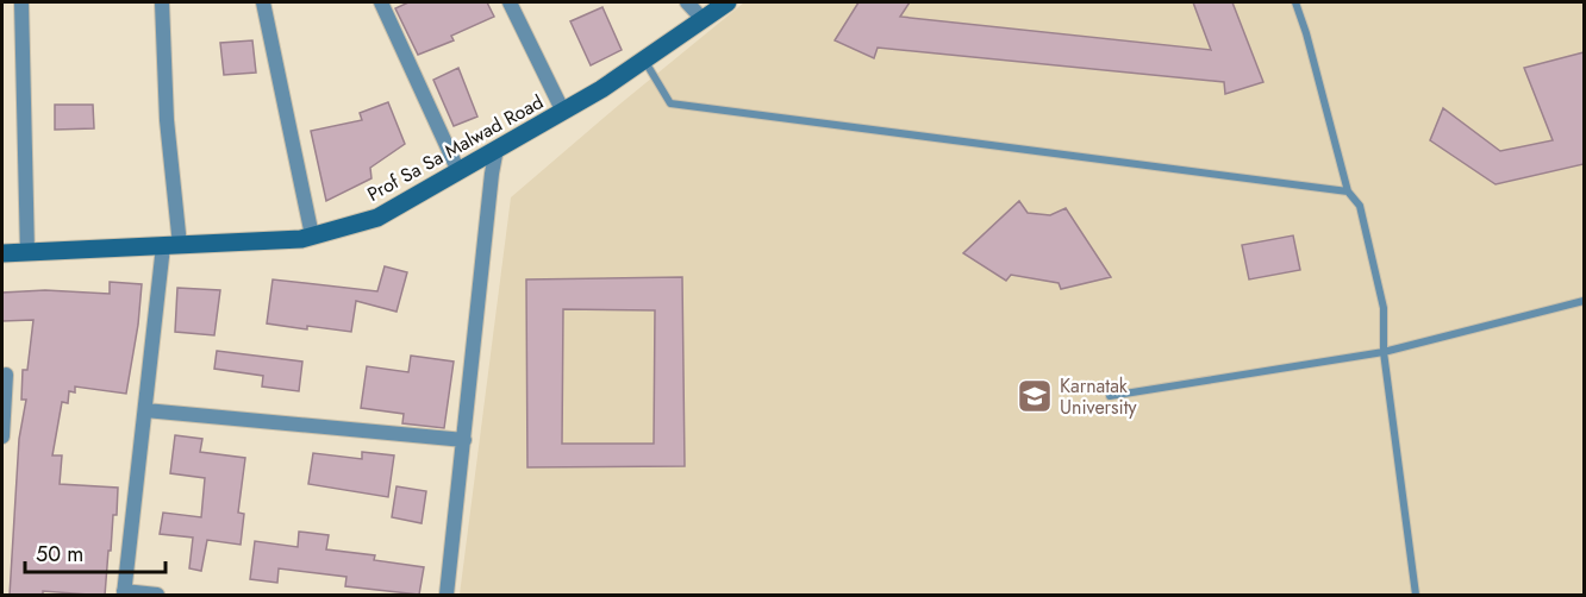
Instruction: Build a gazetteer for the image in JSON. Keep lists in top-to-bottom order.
{
  "streets": {
    "street": ["Prof Sa Sa Malwad Road"]
  },
  "places": {
    "school or university": ["Karnatak University"]
  },
  "scale_bar": "50 m"
}
